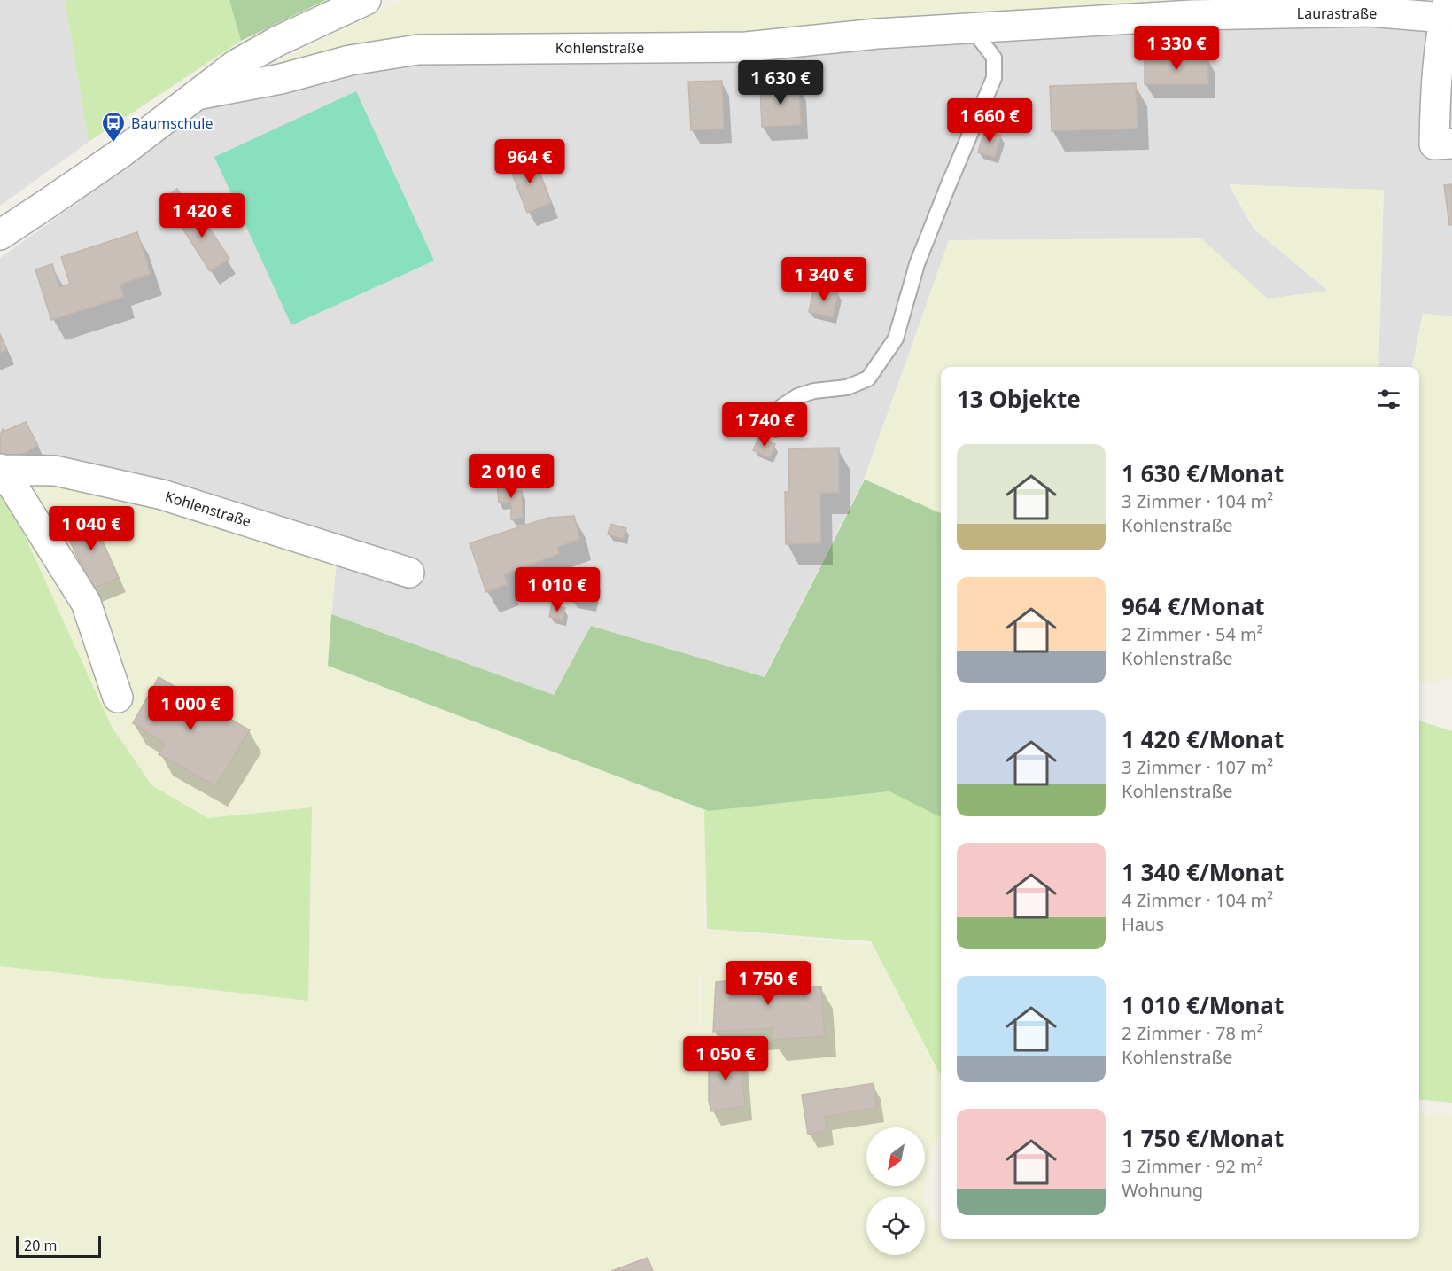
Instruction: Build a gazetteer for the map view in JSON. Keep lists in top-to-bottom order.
{
  "streets": {
    "street": ["Laurastraße", "Kohlenstraße"]
  },
  "crossings": [
    ["Laurastraße", "Kohlenstraße"]
  ],
  "places": {
    "bus stop": ["Baumschule"]
  },
  "scale_bar": "20 m",
  "north": "bottom left",
  "page": {
    "price": [
      "1 330 €",
      "1 630 €",
      "1 660 €",
      "964 €",
      "1 420 €",
      "1 340 €",
      "1 740 €",
      "2 010 €",
      "1 040 €",
      "1 010 €",
      "1 000 €",
      "1 750 €",
      "1 050 €"
    ],
    "heading": "13 Objekte",
    "list": [
      {
        "name": "1 630 €/Monat",
        "note": "3 Zimmer · 104 m² · Kohlenstraße"
      },
      {
        "name": "964 €/Monat",
        "note": "2 Zimmer · 54 m² · Kohlenstraße"
      },
      {
        "name": "1 420 €/Monat",
        "note": "3 Zimmer · 107 m² · Kohlenstraße"
      },
      {
        "name": "1 340 €/Monat",
        "note": "4 Zimmer · 104 m² · Haus"
      },
      {
        "name": "1 010 €/Monat",
        "note": "2 Zimmer · 78 m² · Kohlenstraße"
      },
      {
        "name": "1 750 €/Monat",
        "note": "3 Zimmer · 92 m² · Wohnung"
      }
    ],
    "scale": "20 m"
  }
}
